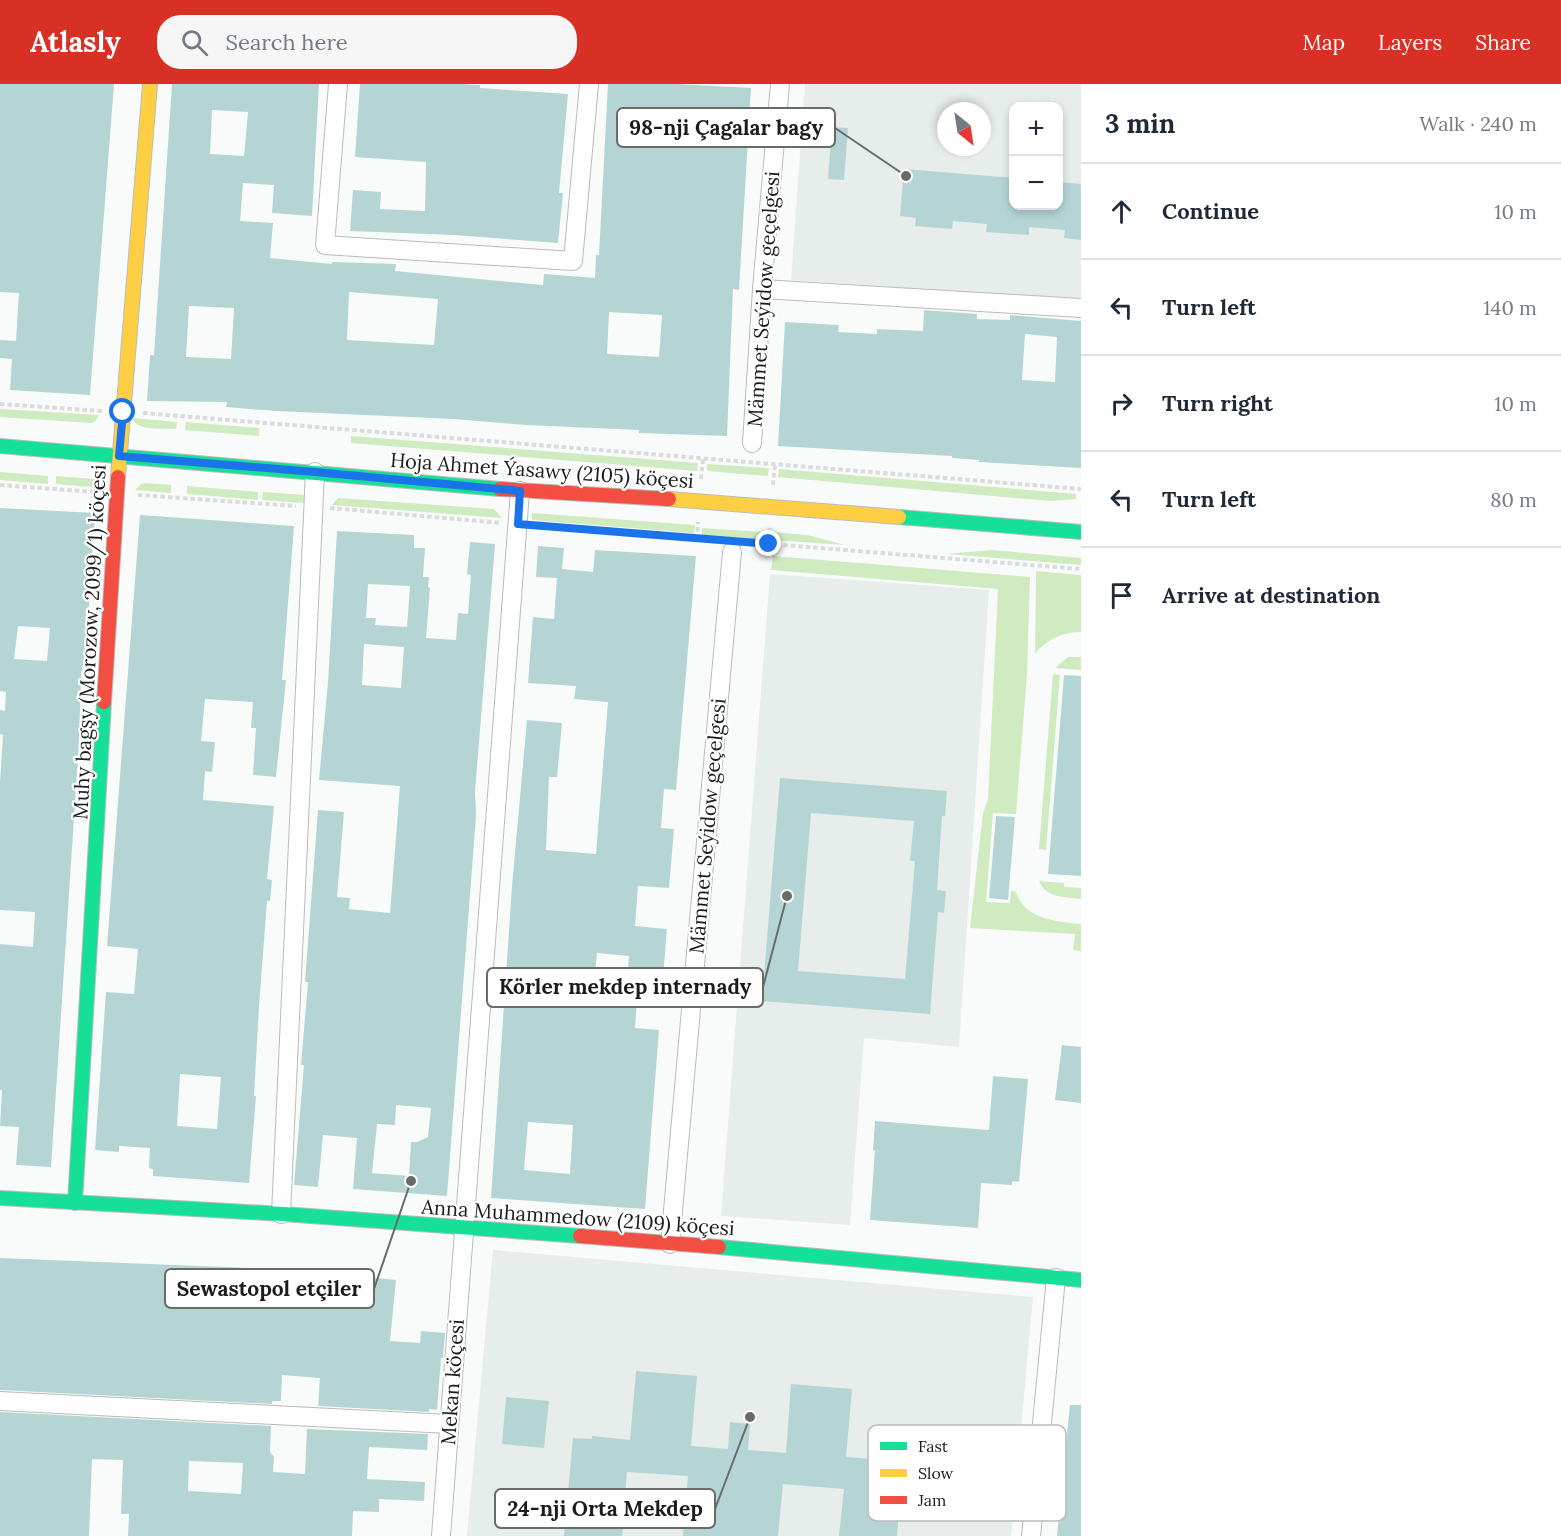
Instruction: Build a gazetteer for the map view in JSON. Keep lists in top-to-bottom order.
{
  "streets": {
    "street": [
      "Mämmet Seýidow geçelgesi",
      "Hoja Ahmet Ýasawy (2105) köçesi",
      "Muhy bagşy (Morozow, 2099/1) köçesi",
      "Anna Muhammedow (2109) köçesi",
      "Mekan köçesi"
    ]
  },
  "crossings": [
    ["Mämmet Seýidow geçelgesi", "Anna Muhammedow (2109) köçesi"],
    ["Hoja Ahmet Ýasawy (2105) köçesi", "Muhy bagşy (Morozow, 2099/1) köçesi"],
    ["Hoja Ahmet Ýasawy (2105) köçesi", "Mekan köçesi"],
    ["Muhy bagşy (Morozow, 2099/1) köçesi", "Anna Muhammedow (2109) köçesi"],
    ["Anna Muhammedow (2109) köçesi", "Mekan köçesi"]
  ],
  "places": [
    "98-nji Çagalar bagy",
    "Körler mekdep internady",
    "Sewastopol etçiler",
    "24-nji Orta Mekdep"
  ],
  "legend": ["Fast", "Slow", "Jam"],
  "north": "bottom right",
  "page": {
    "header": "Atlasly",
    "search": "Search here",
    "nav": ["Map", "Layers", "Share"],
    "heading": ["3 min", "Walk · 240 m"],
    "map_buttons": ["+", "−"],
    "list": [
      ["Continue", "10 m"],
      ["Turn left", "140 m"],
      ["Turn right", "10 m"],
      ["Turn left", "80 m"],
      "Arrive at destination"
    ]
  }
}
